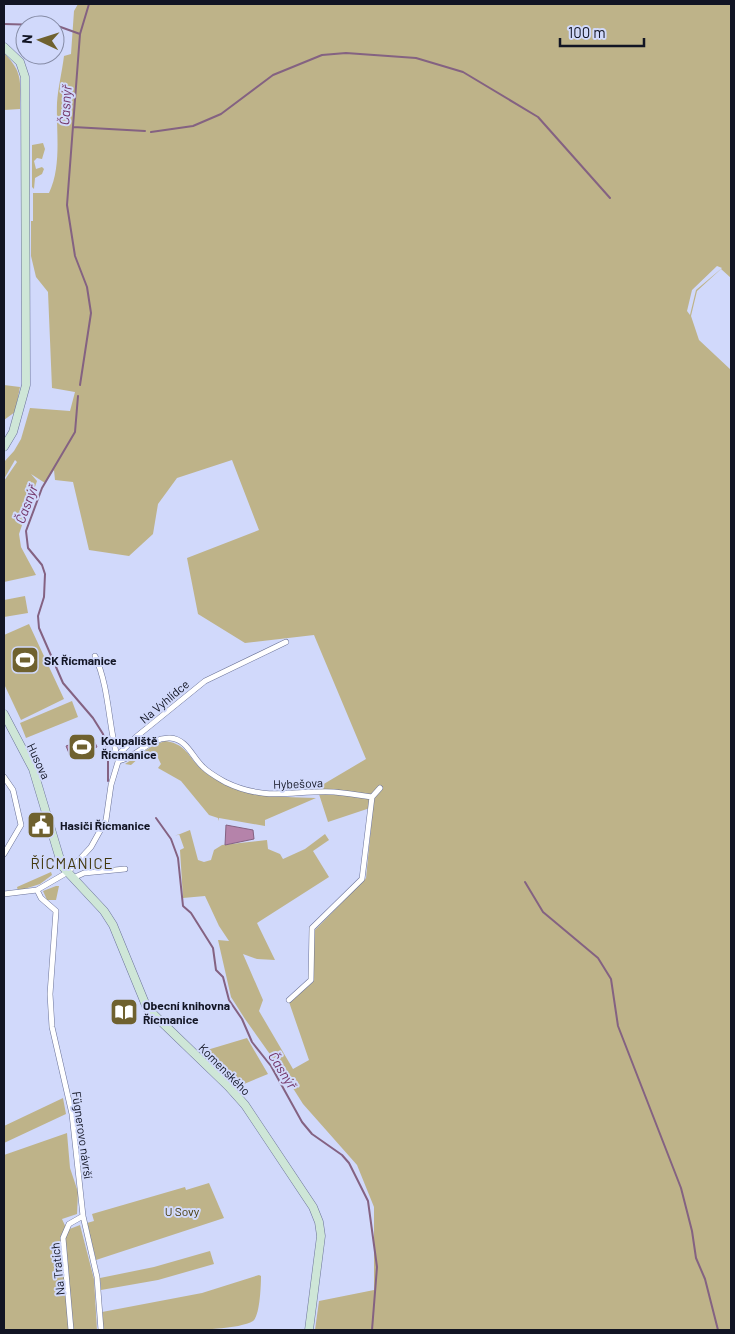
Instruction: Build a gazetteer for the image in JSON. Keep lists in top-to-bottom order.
{
  "streets": {
    "main road": ["Husova", "Komenského"],
    "street": [
      "Na Vyhlídce",
      "Hybešova",
      "Fügnerovo návrší",
      "Na Tratích"
    ]
  },
  "crossings": [
    ["Na Vyhlídce", "Hybešova"],
    ["Husova", "Komenského"],
    ["Fügnerovo návrší", "Na Tratích"]
  ],
  "districts": ["ŘÍCMANICE"],
  "water": ["Časnýř"],
  "parks": ["U Sovy"],
  "places": {
    "sports": ["SK Řícmanice", "Koupaliště Řícmanice"],
    "public building": ["Hasiči Řícmanice"],
    "library": ["Obecní knihovna Řícmanice"]
  },
  "scale_bar": "100 m",
  "north": "left"
}
